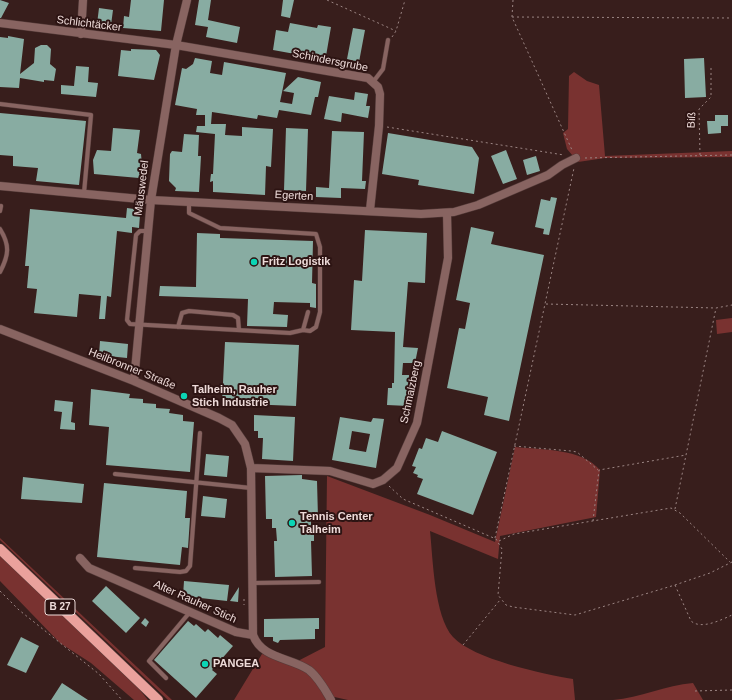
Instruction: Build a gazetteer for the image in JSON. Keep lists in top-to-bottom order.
{
  "streets": {
    "main road": ["B 27"],
    "street": [
      "Schlichtäcker",
      "Schindersgrube",
      "Mäuswedel",
      "Egerten",
      "Heilbronner Straße",
      "Schmalzberg",
      "Alter Rauher Stich"
    ],
    "path": ["Biß"]
  },
  "crossings": [
    ["Schlichtäcker", "Schindersgrube"],
    ["Schlichtäcker", "Mäuswedel"],
    ["Schindersgrube", "Mäuswedel"],
    ["Schindersgrube", "Egerten"],
    ["Mäuswedel", "Egerten"],
    ["Mäuswedel", "Heilbronner Straße"],
    ["Egerten", "Schmalzberg"],
    ["Heilbronner Straße", "Alter Rauher Stich"]
  ],
  "places": [
    "Fritz Logistik",
    "Talheim, Rauher Stich Industrie",
    "Tennis Center Talheim",
    "PANGEA"
  ]
}
